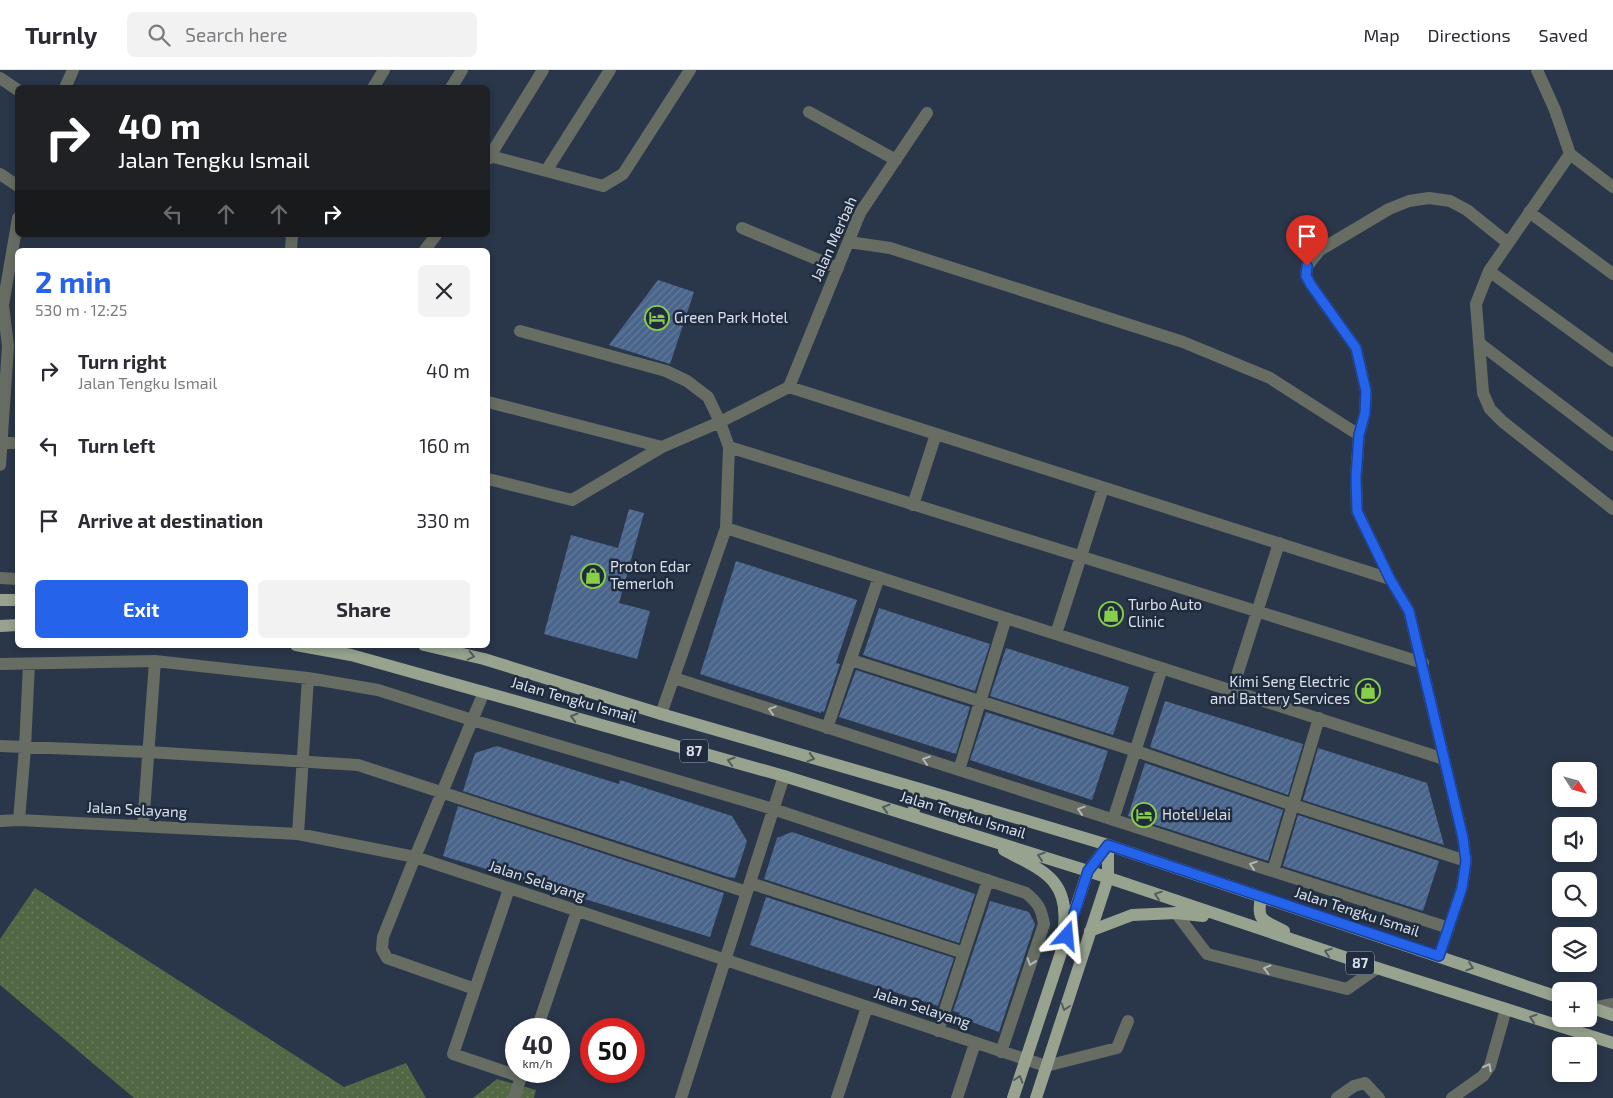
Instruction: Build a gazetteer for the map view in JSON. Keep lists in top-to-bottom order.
{
  "streets": {
    "main road": ["Jalan Tengku Ismail", "87"],
    "street": ["Jalan Merbah", "Jalan Selayang"]
  },
  "places": {
    "hotel": ["Green Park Hotel", "Hotel Jelai"],
    "shop": ["Proton Edar Temerloh", "Turbo Auto Clinic", "Kimi Seng Electric and Battery Services"]
  },
  "north": "bottom right",
  "page": {
    "header": "Turnly",
    "search": "Search here",
    "nav": ["Map", "Directions", "Saved"],
    "turn": ["40 m", "Jalan Tengku Ismail"],
    "heading": ["2 min", "530 m · 12:25"],
    "list": [
      {
        "name": "Turn right",
        "note": "Jalan Tengku Ismail",
        "value": "40 m"
      },
      {
        "name": "Turn left",
        "value": "160 m"
      },
      {
        "name": "Arrive at destination",
        "value": "330 m"
      }
    ],
    "buttons": ["Exit", "Share"],
    "map_buttons": ["+", "−"],
    "speed": "40 km/h",
    "limit": "50"
  }
}
